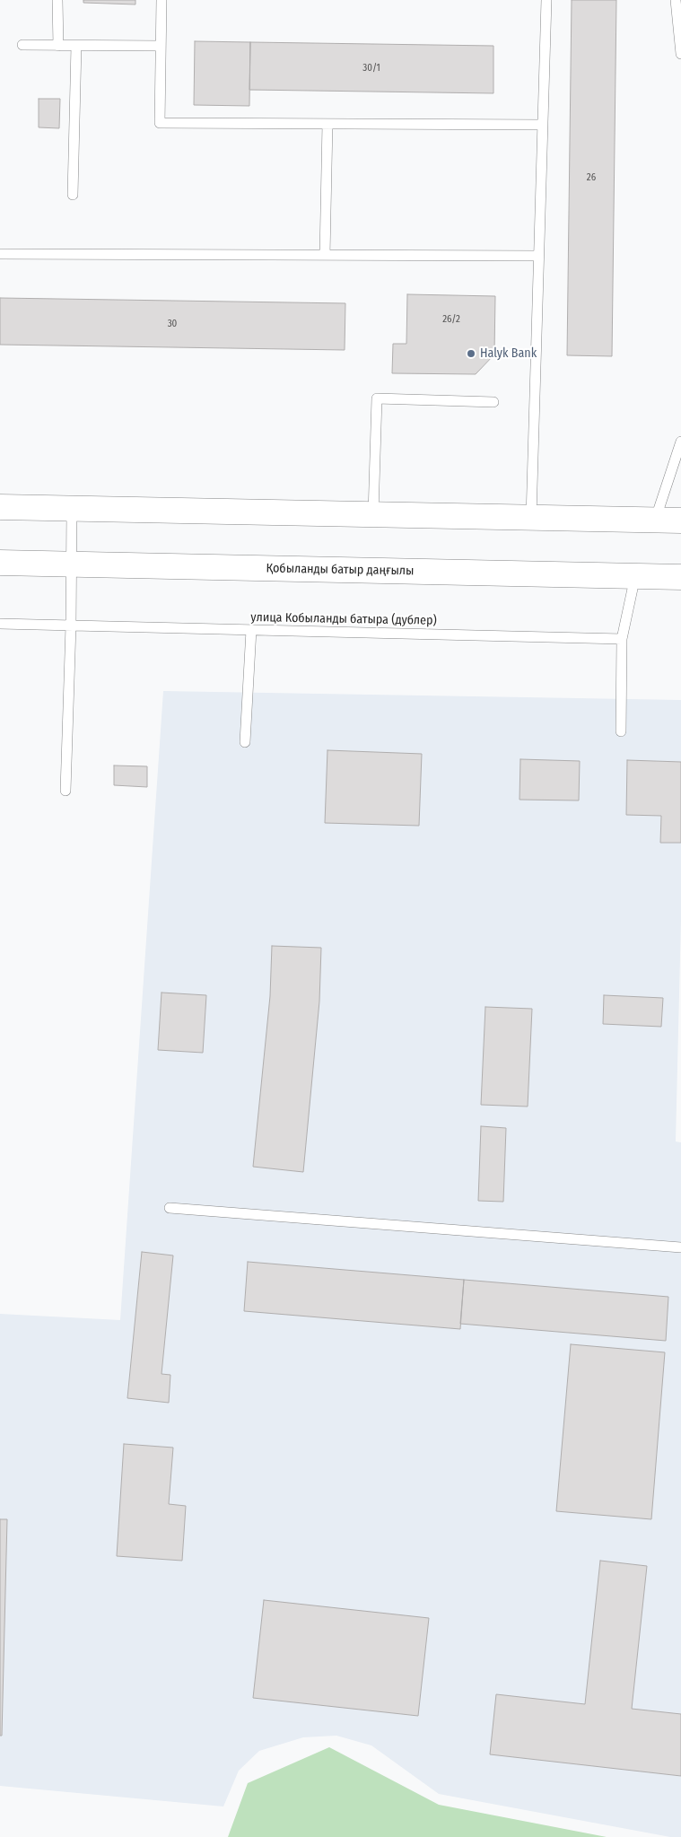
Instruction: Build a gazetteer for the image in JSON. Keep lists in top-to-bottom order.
{
  "streets": {
    "street": ["Қобыланды батыр даңғылы"],
    "lane": ["улица Кобыланды батыра (дублер)"]
  },
  "places": ["Halyk Bank"],
  "house_numbers": [
    "30/1",
    "26",
    "26/2",
    "30"
  ]
}
